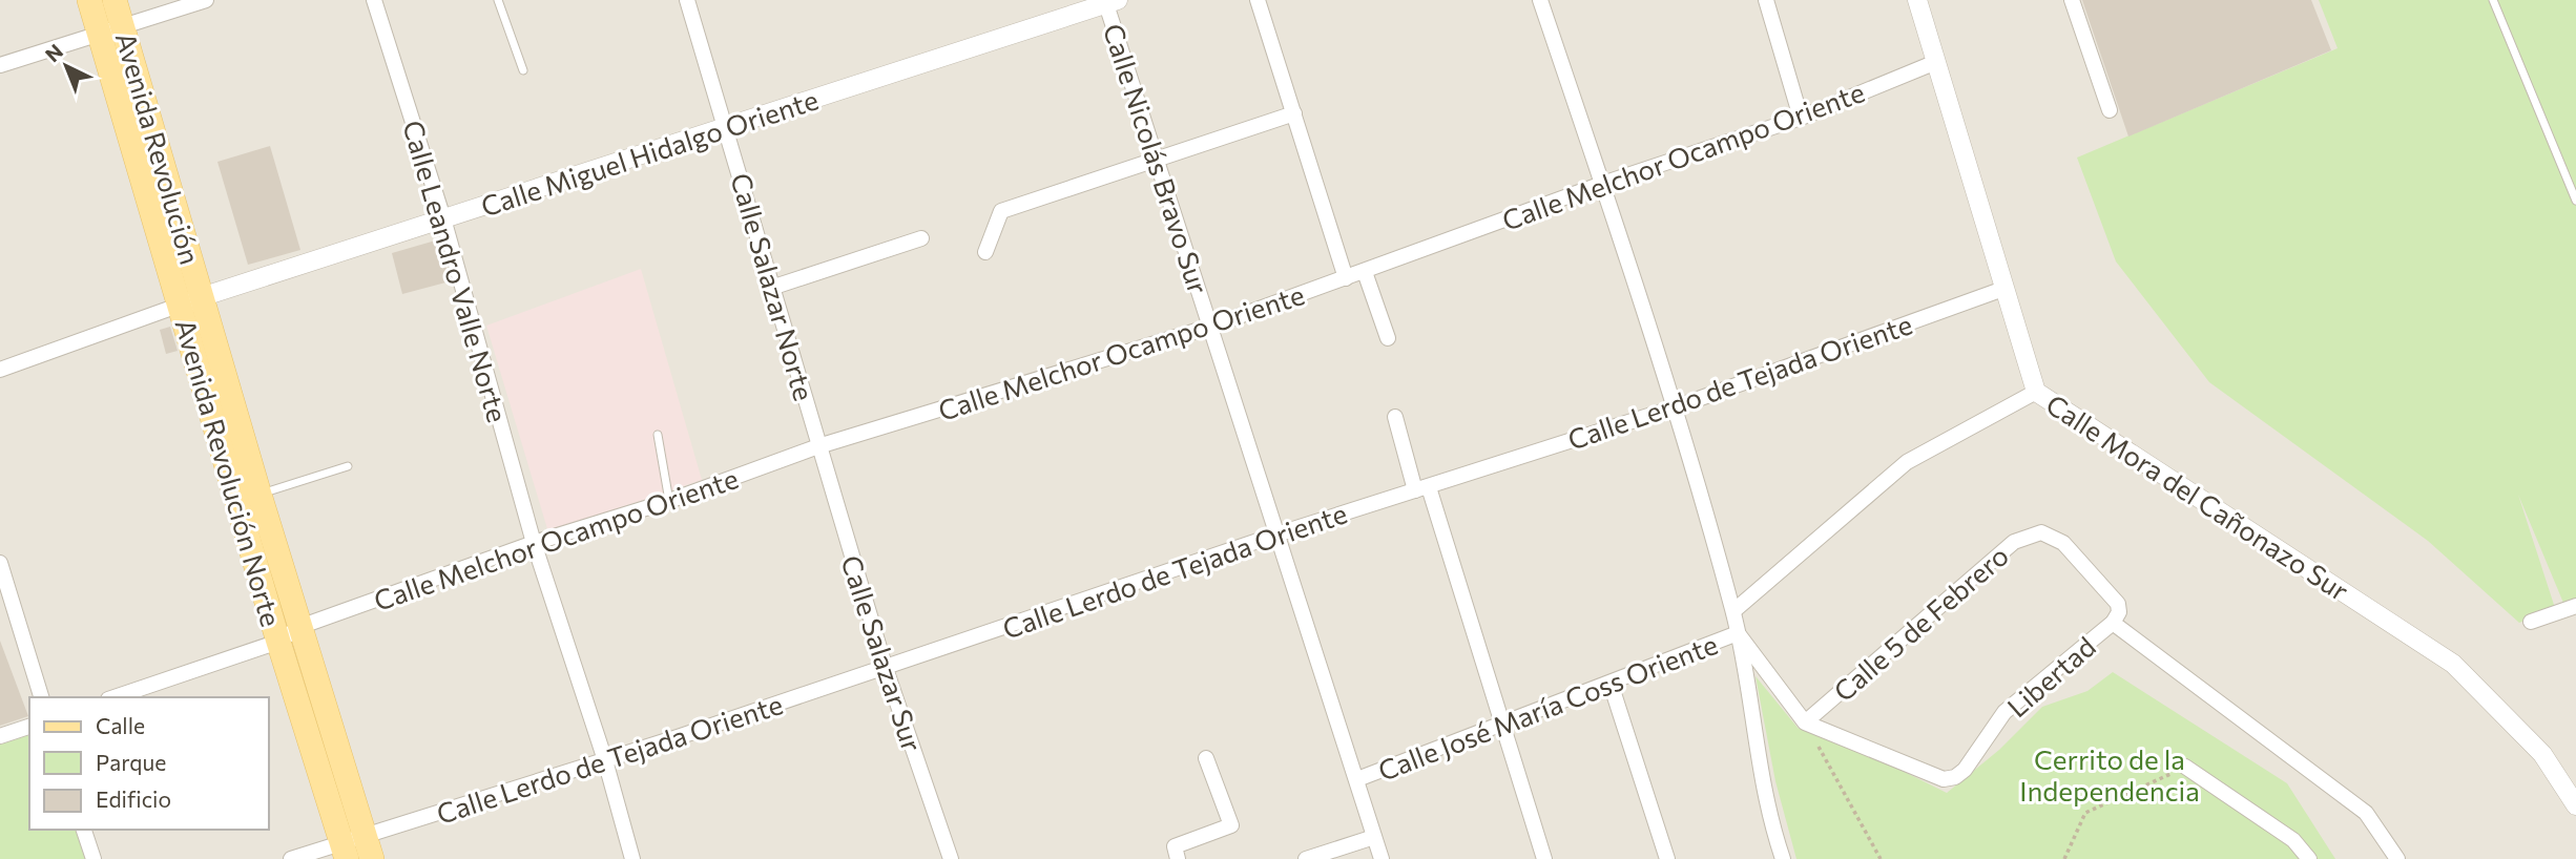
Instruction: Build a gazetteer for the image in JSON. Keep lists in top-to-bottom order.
{
  "streets": {
    "main road": ["Avenida Revolución", "Avenida Revolución Norte"],
    "street": [
      "Calle Miguel Hidalgo Oriente",
      "Calle Melchor Ocampo Oriente",
      "Calle Nicolás Bravo Sur",
      "Calle Leandro Valle Norte",
      "Calle Salazar Norte",
      "Calle Lerdo de Tejada Oriente",
      "Calle Mora del Cañonazo Sur",
      "Calle 5 de Febrero",
      "Calle Salazar Sur",
      "Libertad",
      "Calle José María Coss Oriente"
    ]
  },
  "crossings": [
    ["Avenida Revolución", "Calle Miguel Hidalgo Oriente"],
    ["Avenida Revolución", "Avenida Revolución Norte"],
    ["Calle Miguel Hidalgo Oriente", "Calle Nicolás Bravo Sur"],
    ["Calle Miguel Hidalgo Oriente", "Calle Leandro Valle Norte"],
    ["Calle Miguel Hidalgo Oriente", "Calle Salazar Norte"],
    ["Calle Miguel Hidalgo Oriente", "Avenida Revolución Norte"],
    ["Calle Melchor Ocampo Oriente", "Calle Nicolás Bravo Sur"],
    ["Calle Melchor Ocampo Oriente", "Calle Leandro Valle Norte"],
    ["Calle Melchor Ocampo Oriente", "Calle Salazar Norte"],
    ["Calle Melchor Ocampo Oriente", "Avenida Revolución Norte"],
    ["Calle Melchor Ocampo Oriente", "Calle Mora del Cañonazo Sur"],
    ["Calle Melchor Ocampo Oriente", "Calle Salazar Sur"],
    ["Calle Nicolás Bravo Sur", "Calle Lerdo de Tejada Oriente"],
    ["Calle Nicolás Bravo Sur", "Calle José María Coss Oriente"],
    ["Calle Leandro Valle Norte", "Calle Lerdo de Tejada Oriente"],
    ["Calle Salazar Norte", "Calle Salazar Sur"],
    ["Calle Lerdo de Tejada Oriente", "Calle Mora del Cañonazo Sur"],
    ["Calle Lerdo de Tejada Oriente", "Calle Salazar Sur"],
    ["Calle Mora del Cañonazo Sur", "Calle José María Coss Oriente"],
    ["Calle 5 de Febrero", "Libertad"]
  ],
  "parks": ["Cerrito de la Independencia"],
  "legend": ["Calle", "Parque", "Edificio"],
  "north": "top left"
}
